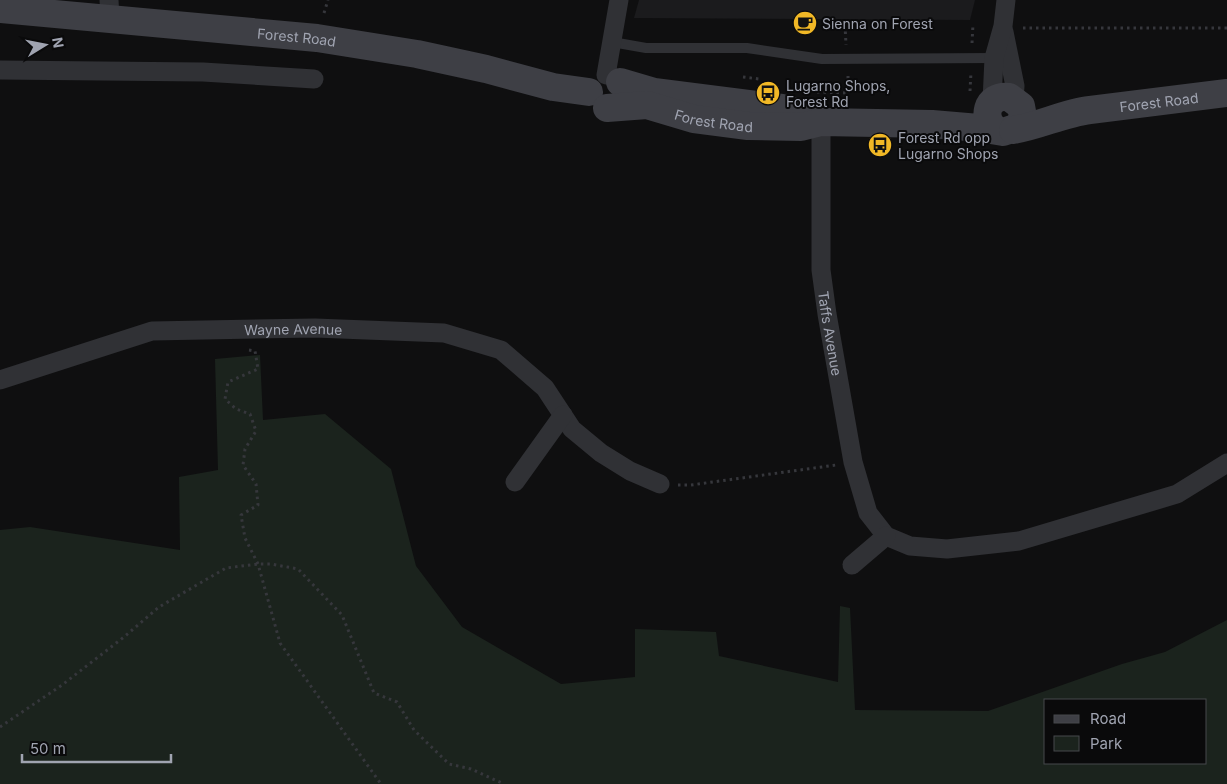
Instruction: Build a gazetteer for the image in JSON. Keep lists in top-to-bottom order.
{
  "streets": {
    "street": ["Forest Road", "Wayne Avenue", "Taffs Avenue"]
  },
  "crossings": [
    ["Forest Road", "Taffs Avenue"]
  ],
  "places": {
    "cafe": ["Sienna on Forest"],
    "bus stop": ["Lugarno Shops, Forest Rd", "Forest Rd opp Lugarno Shops"]
  },
  "legend": ["Road", "Park"],
  "scale_bar": "50 m",
  "north": "right"
}
